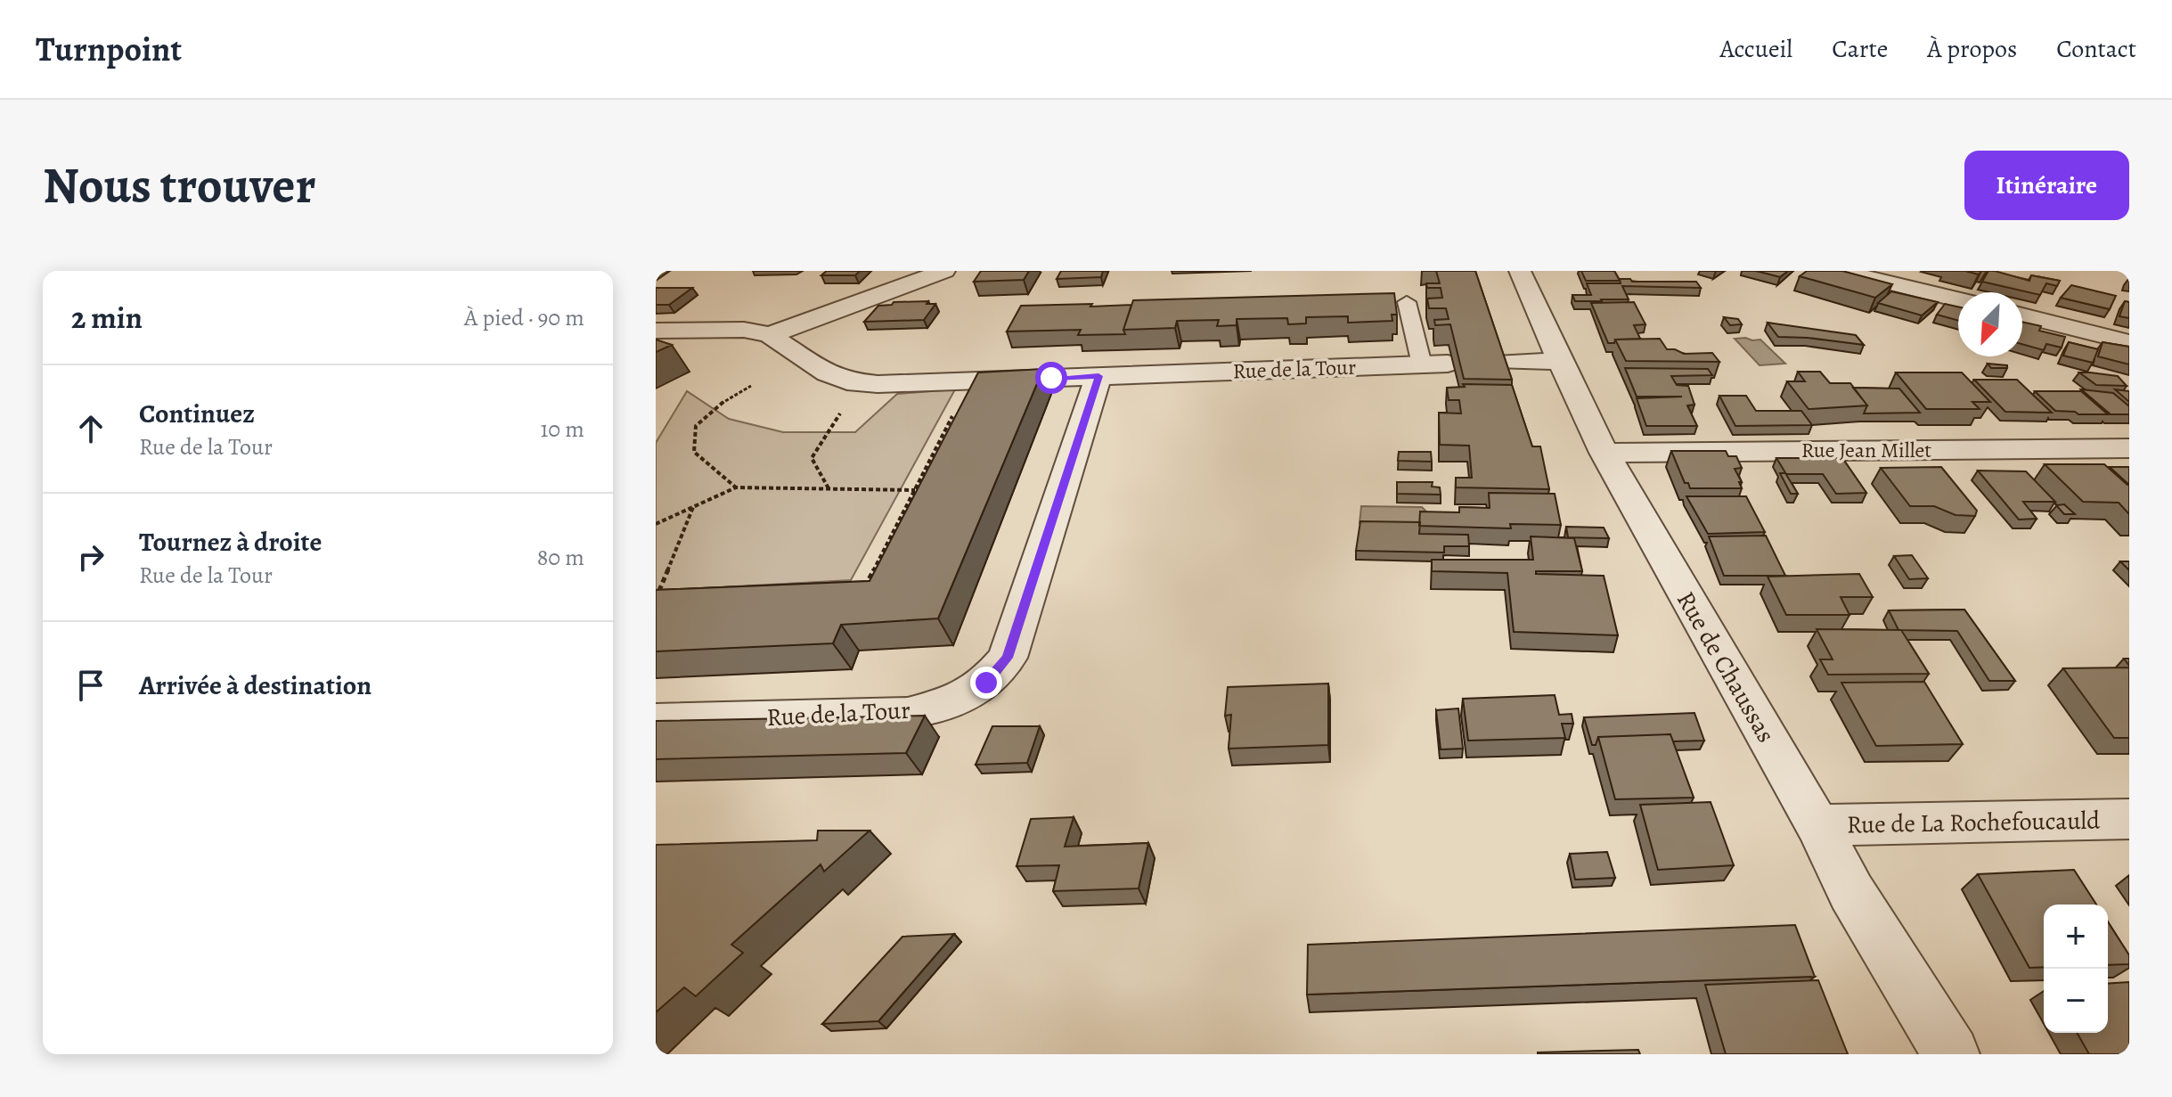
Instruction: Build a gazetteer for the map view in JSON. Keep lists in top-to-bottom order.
{
  "streets": {
    "street": [
      "Rue de la Tour",
      "Rue Jean Millet",
      "Rue de Chaussas",
      "Rue de La Rochefoucauld"
    ]
  },
  "crossings": [
    ["Rue Jean Millet", "Rue de Chaussas"],
    ["Rue de Chaussas", "Rue de La Rochefoucauld"]
  ],
  "north": "bottom left",
  "page": {
    "header": "Turnpoint",
    "nav": [
      "Accueil",
      "Carte",
      "À propos",
      "Contact"
    ],
    "buttons": "Itinéraire",
    "title": "Nous trouver",
    "heading": ["2 min", "À pied · 90 m"],
    "list": [
      ["Continuez", "Rue de la Tour", "10 m"],
      ["Tournez à droite", "Rue de la Tour", "80 m"],
      "Arrivée à destination"
    ],
    "map_buttons": ["+", "−"]
  }
}
